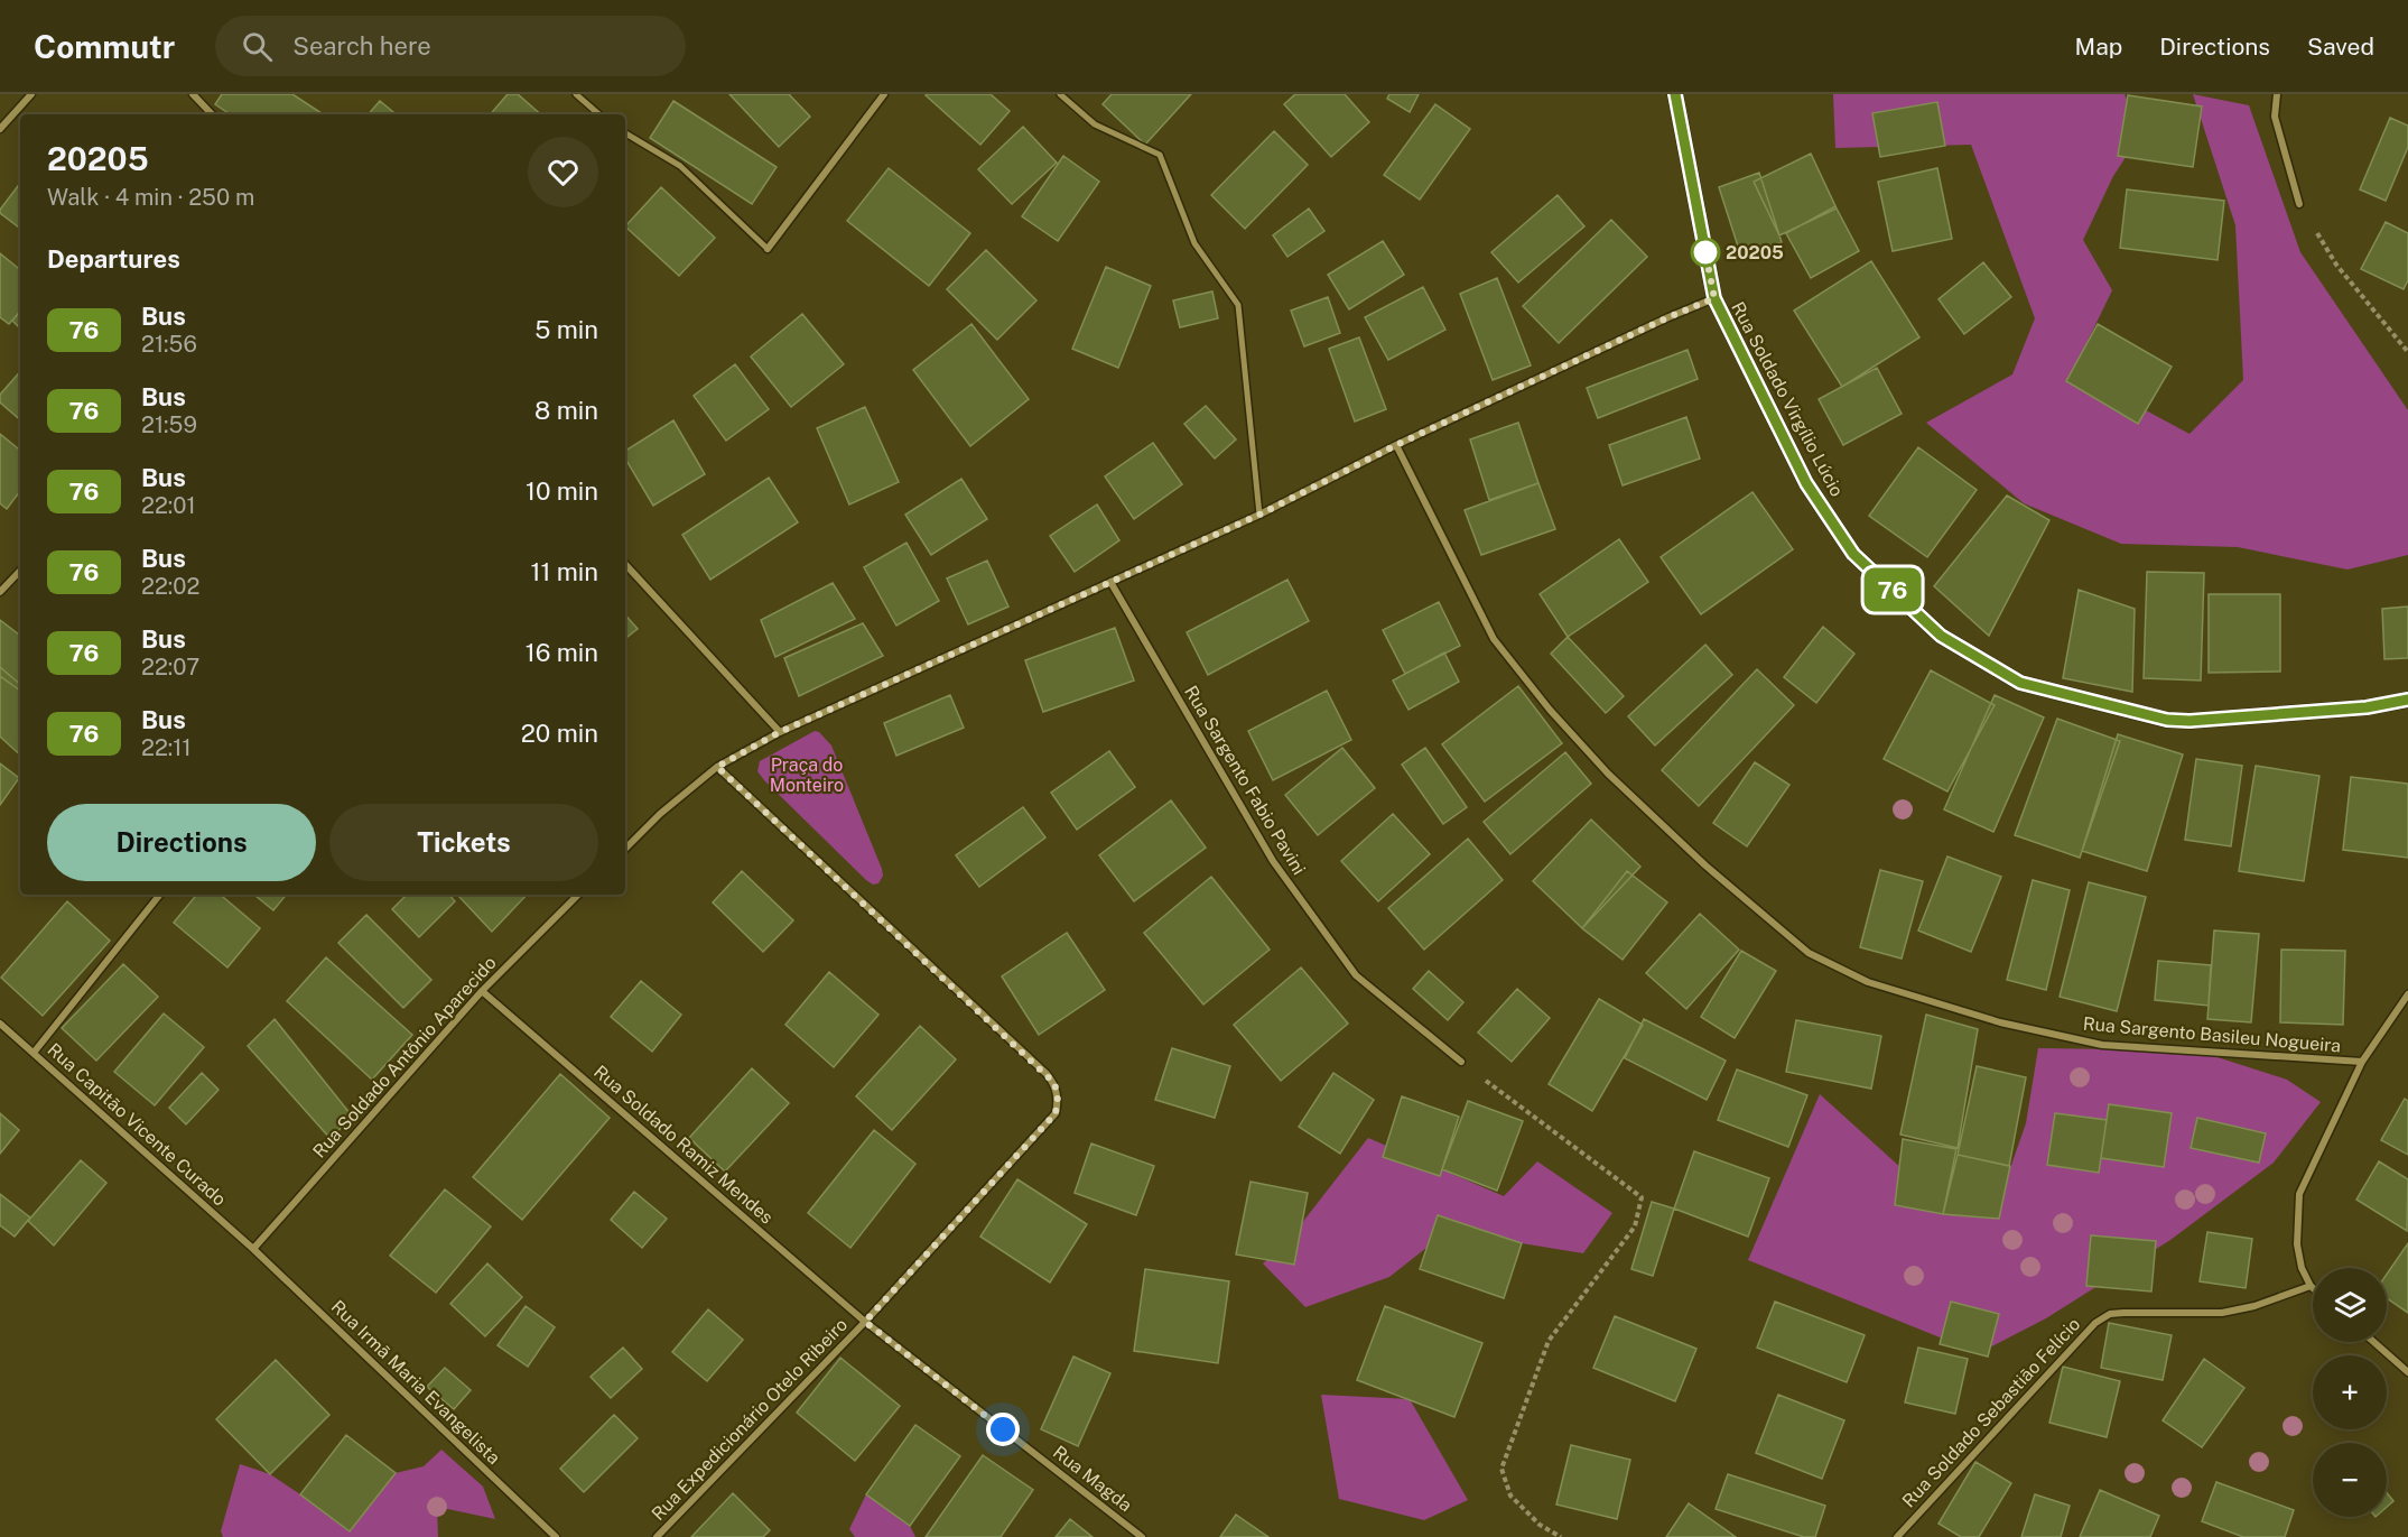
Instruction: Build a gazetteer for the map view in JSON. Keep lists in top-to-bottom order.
{
  "streets": {
    "main road": ["Rua Soldado Virgílio Lúcio"],
    "street": [
      "Rua Sargento Fabio Pavini",
      "Rua Sargento Basileu Nogueira",
      "Rua Soldado Antônio Aparecido",
      "Rua Capitão Vicente Curado",
      "Rua Soldado Ramiz Mendes",
      "Rua Irmã Maria Evangelista",
      "Rua Soldado Sebastião Felício",
      "Rua Expedicionário Otelo Ribeiro",
      "Rua Magda"
    ]
  },
  "crossings": [
    ["Rua Soldado Antônio Aparecido", "Rua Capitão Vicente Curado"],
    ["Rua Soldado Antônio Aparecido", "Rua Soldado Ramiz Mendes"],
    ["Rua Soldado Antônio Aparecido", "Rua Irmã Maria Evangelista"],
    ["Rua Capitão Vicente Curado", "Rua Irmã Maria Evangelista"],
    ["Rua Soldado Ramiz Mendes", "Rua Expedicionário Otelo Ribeiro"],
    ["Rua Soldado Ramiz Mendes", "Rua Magda"],
    ["Rua Expedicionário Otelo Ribeiro", "Rua Magda"]
  ],
  "parks": ["Praça do Monteiro"],
  "places": ["20205"],
  "lines": ["bus line 76"],
  "page": {
    "header": "Commutr",
    "search": "Search here",
    "nav": ["Map", "Directions", "Saved"],
    "on_map": "76",
    "heading": [
      ["20205", "Walk · 4 min · 250 m"],
      "Departures"
    ],
    "list": [
      {
        "mark": "76",
        "name": "Bus",
        "note": "21:56",
        "value": "5 min"
      },
      {
        "mark": "76",
        "name": "Bus",
        "note": "21:59",
        "value": "8 min"
      },
      {
        "mark": "76",
        "name": "Bus",
        "note": "22:01",
        "value": "10 min"
      },
      {
        "mark": "76",
        "name": "Bus",
        "note": "22:02",
        "value": "11 min"
      },
      {
        "mark": "76",
        "name": "Bus",
        "note": "22:07",
        "value": "16 min"
      },
      {
        "mark": "76",
        "name": "Bus",
        "note": "22:11",
        "value": "20 min"
      }
    ],
    "buttons": ["Directions", "Tickets"],
    "map_buttons": ["+", "−"]
  }
}
